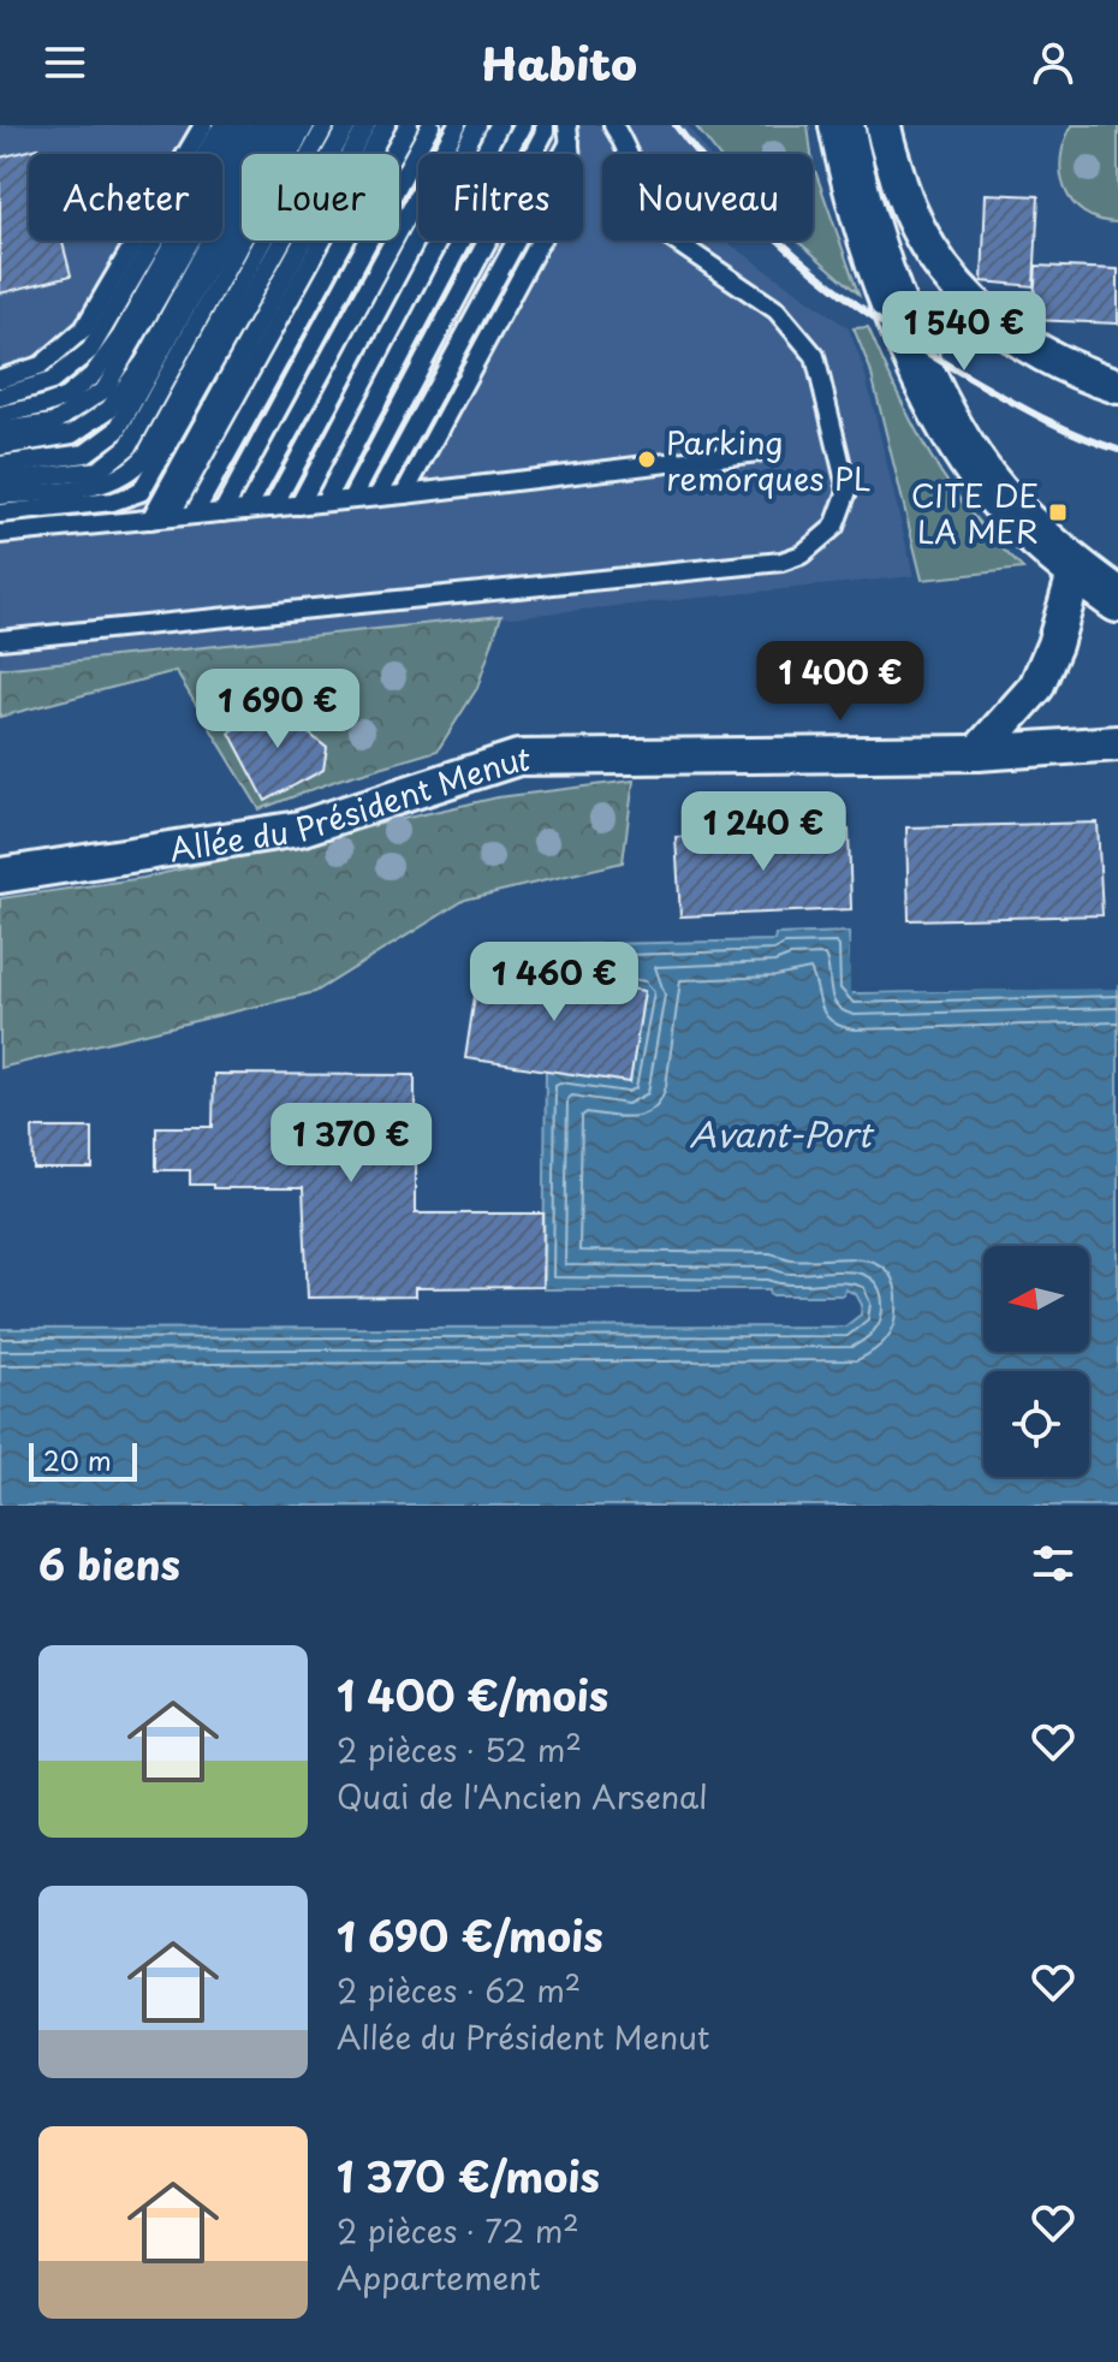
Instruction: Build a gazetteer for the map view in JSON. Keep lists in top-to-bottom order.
{
  "streets": {
    "street": ["Allée du Président Menut"]
  },
  "water": ["Avant-Port"],
  "places": {
    "other": ["Parking remorques PL"],
    "transit": ["CITE DE LA MER"]
  },
  "scale_bar": "20 m",
  "north": "left",
  "page": {
    "header": "Habito",
    "chip": [
      "Acheter",
      "Louer",
      "Filtres",
      "Nouveau"
    ],
    "price": [
      "1 540 €",
      "1 400 €",
      "1 690 €",
      "1 240 €",
      "1 460 €",
      "1 370 €"
    ],
    "scale": "20 m",
    "heading": "6 biens",
    "list": [
      {
        "name": "1 400 €/mois",
        "note": "2 pièces · 52 m² · Quai de l'Ancien Arsenal"
      },
      {
        "name": "1 690 €/mois",
        "note": "2 pièces · 62 m² · Allée du Président Menut"
      },
      {
        "name": "1 370 €/mois",
        "note": "2 pièces · 72 m² · Appartement"
      }
    ]
  }
}
